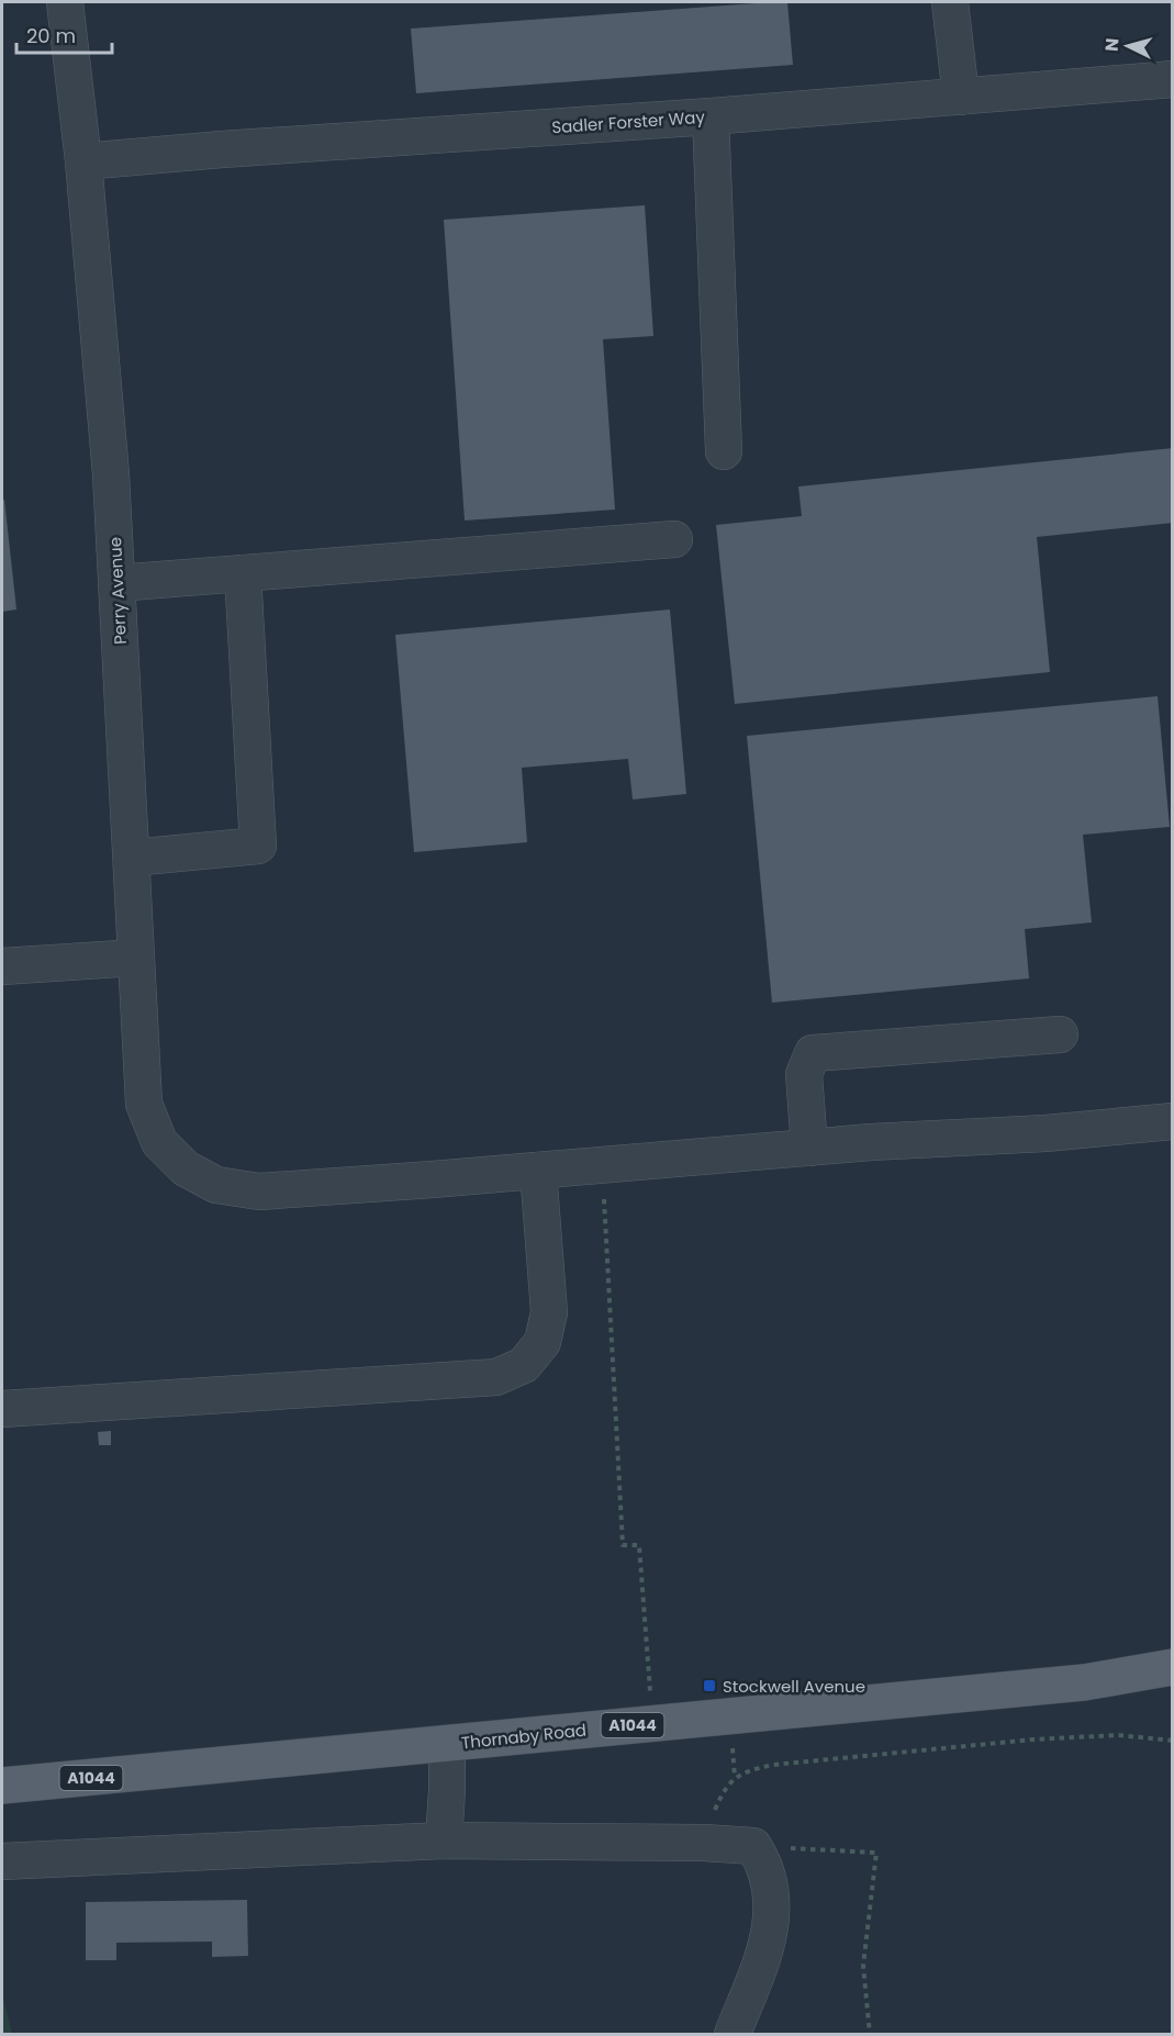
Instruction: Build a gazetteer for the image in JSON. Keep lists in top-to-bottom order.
{
  "streets": {
    "main road": ["A1044", "Thornaby Road"],
    "street": ["Sadler Forster Way", "Perry Avenue"]
  },
  "crossings": [
    ["Sadler Forster Way", "Perry Avenue"]
  ],
  "places": {
    "transit": ["Stockwell Avenue"]
  },
  "scale_bar": "20 m",
  "north": "left"
}
